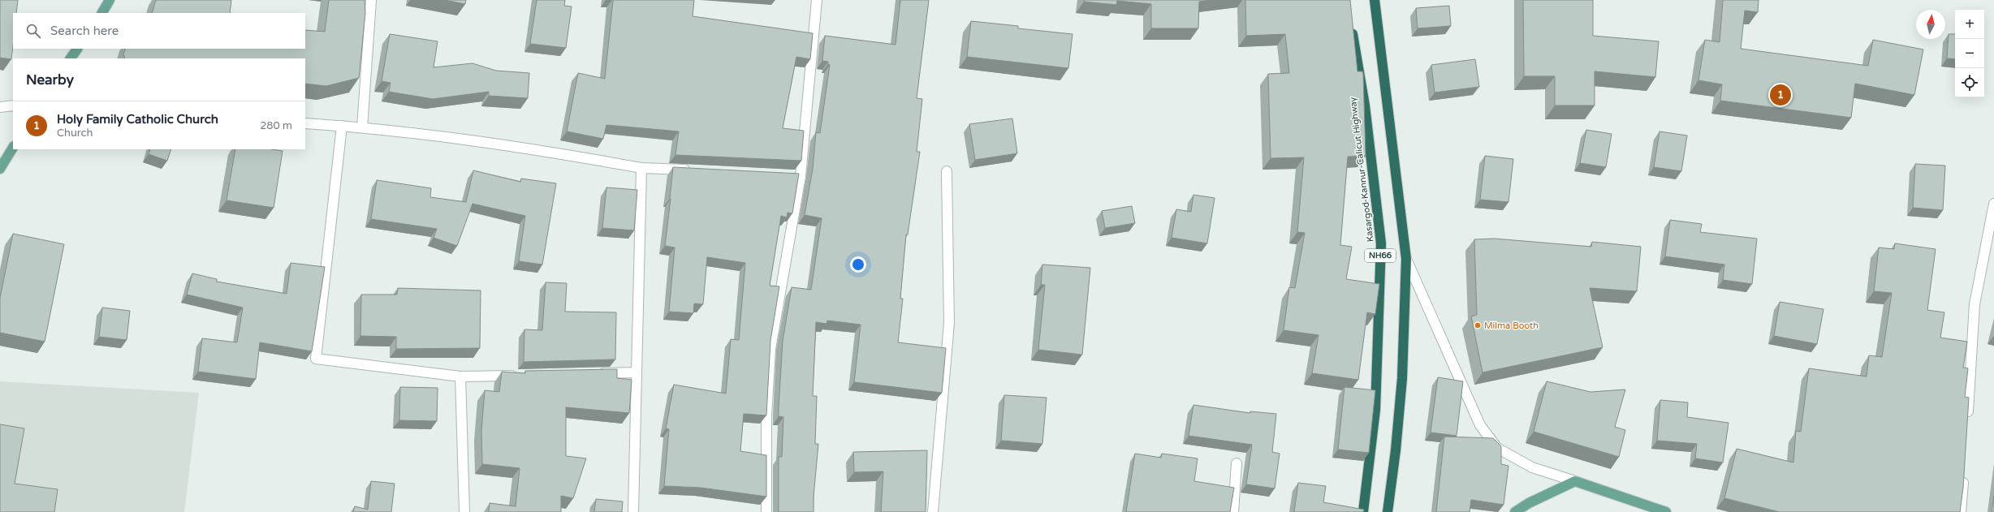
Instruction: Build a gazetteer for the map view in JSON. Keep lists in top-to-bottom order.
{
  "streets": {
    "highway": ["Kasargod-Kannur-Calicut Highway", "NH66"]
  },
  "places": ["Milma Booth"],
  "north": "top",
  "page": {
    "map_buttons": ["+", "−"],
    "search": "Search here",
    "heading": "Nearby",
    "pins": "1",
    "list": [
      {
        "mark": "1",
        "name": "Holy Family Catholic Church",
        "note": "Church",
        "value": "280 m"
      }
    ]
  }
}
